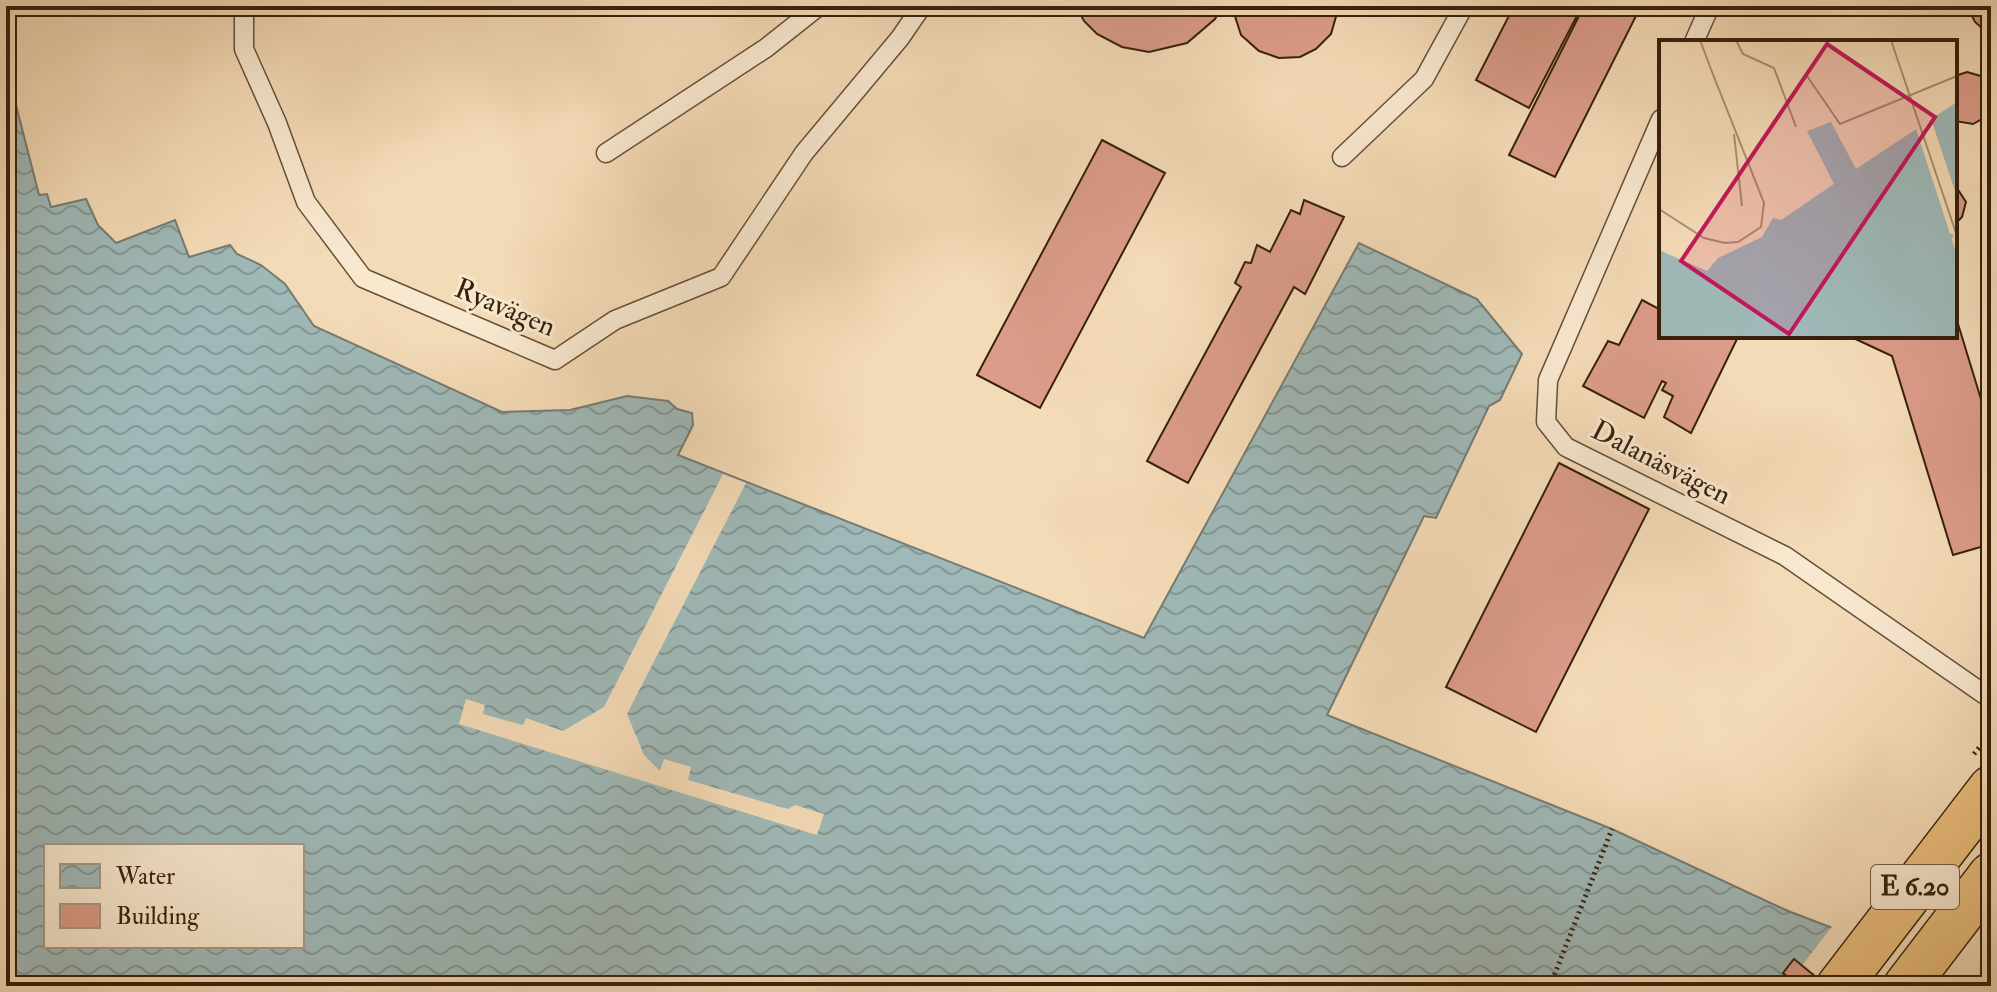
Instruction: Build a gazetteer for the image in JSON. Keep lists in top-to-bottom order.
{
  "streets": {
    "highway": ["E 6.20"],
    "lane": ["Ryavägen", "Dalanäsvägen"]
  },
  "legend": ["Water", "Building"]
}
